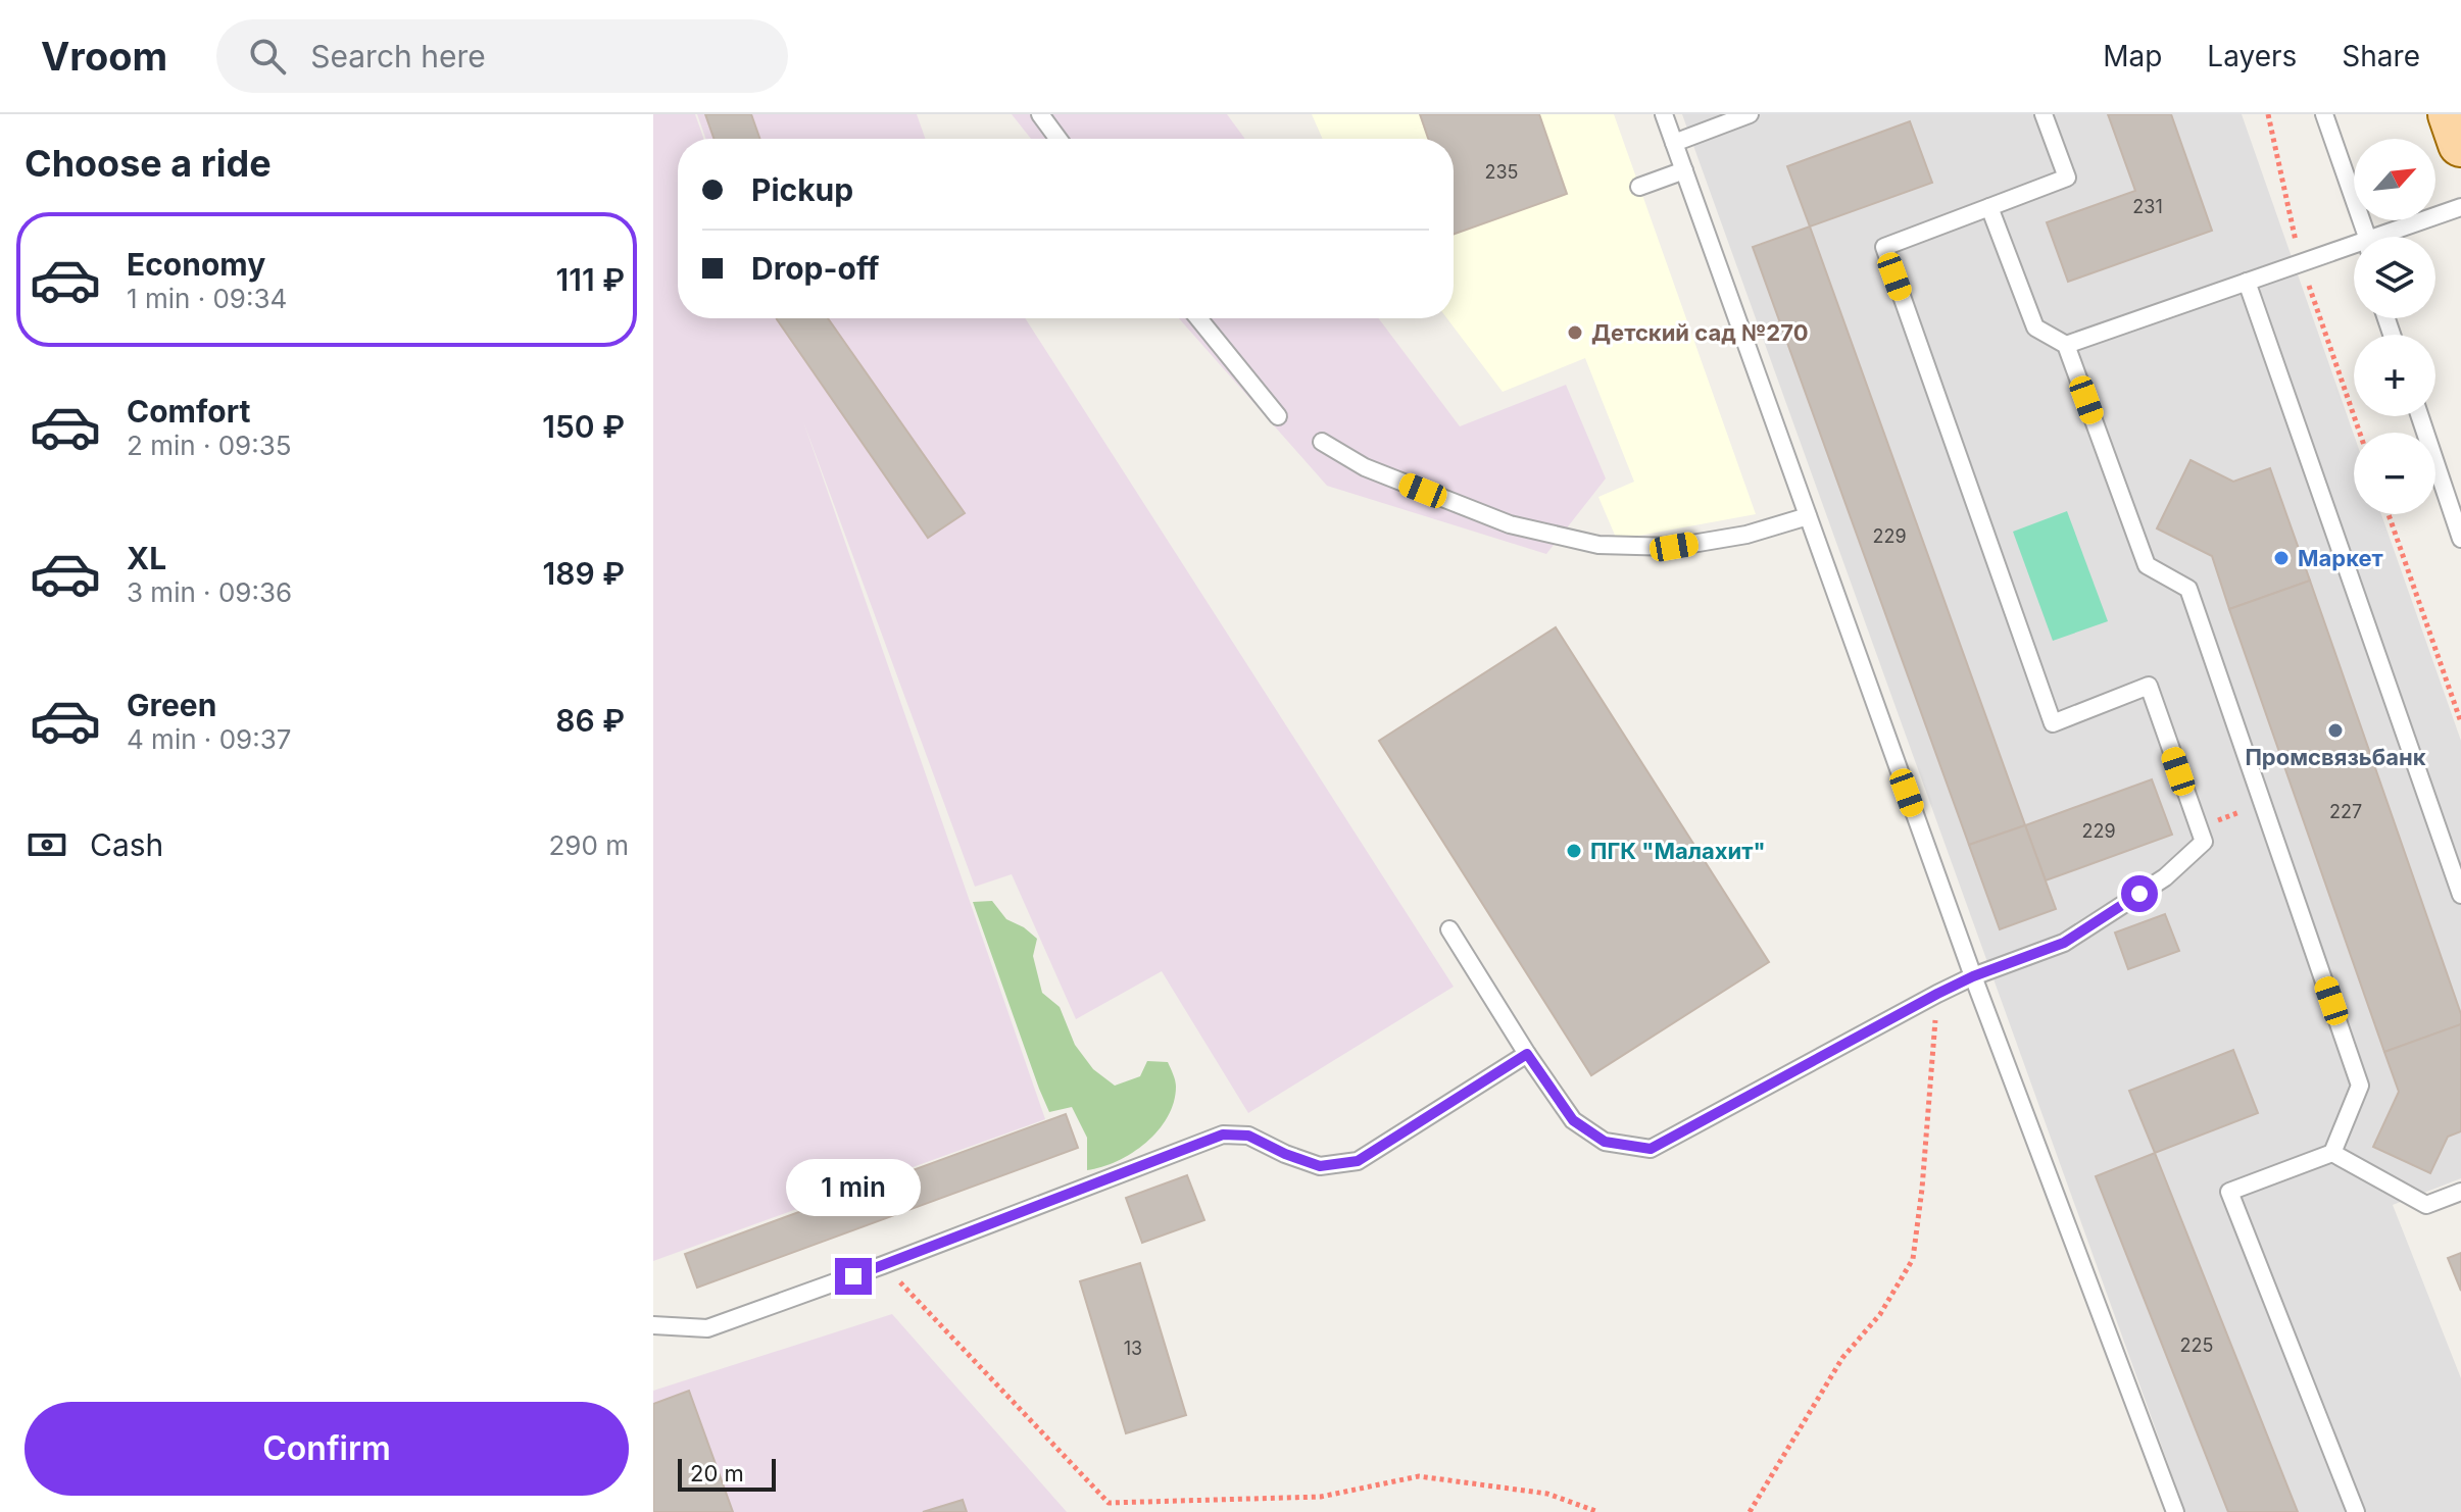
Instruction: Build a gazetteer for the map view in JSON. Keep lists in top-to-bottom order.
{
  "places": [
    "Детский сад №270",
    "Маркет",
    "Промсвязьбанк",
    "ПГК \"Малахит\""
  ],
  "house_numbers": [
    "235",
    "231",
    "229",
    "227",
    "229",
    "225",
    "13"
  ],
  "scale_bar": "20 m",
  "north": "top right",
  "page": {
    "header": "Vroom",
    "search": "Search here",
    "nav": ["Map", "Layers", "Share"],
    "heading": "Choose a ride",
    "map_buttons": ["+", "−"],
    "banner": ["Pickup", "Drop-off"],
    "list": [
      {
        "name": "Economy",
        "note": "1 min · 09:34",
        "value": "111 ₽"
      },
      {
        "name": "Comfort",
        "note": "2 min · 09:35",
        "value": "150 ₽"
      },
      {
        "name": "XL",
        "note": "3 min · 09:36",
        "value": "189 ₽"
      },
      {
        "name": "Green",
        "note": "4 min · 09:37",
        "value": "86 ₽"
      }
    ],
    "pay": ["Cash", "290 m"],
    "bubble": "1 min",
    "buttons": "Confirm",
    "scale": "20 m"
  }
}
